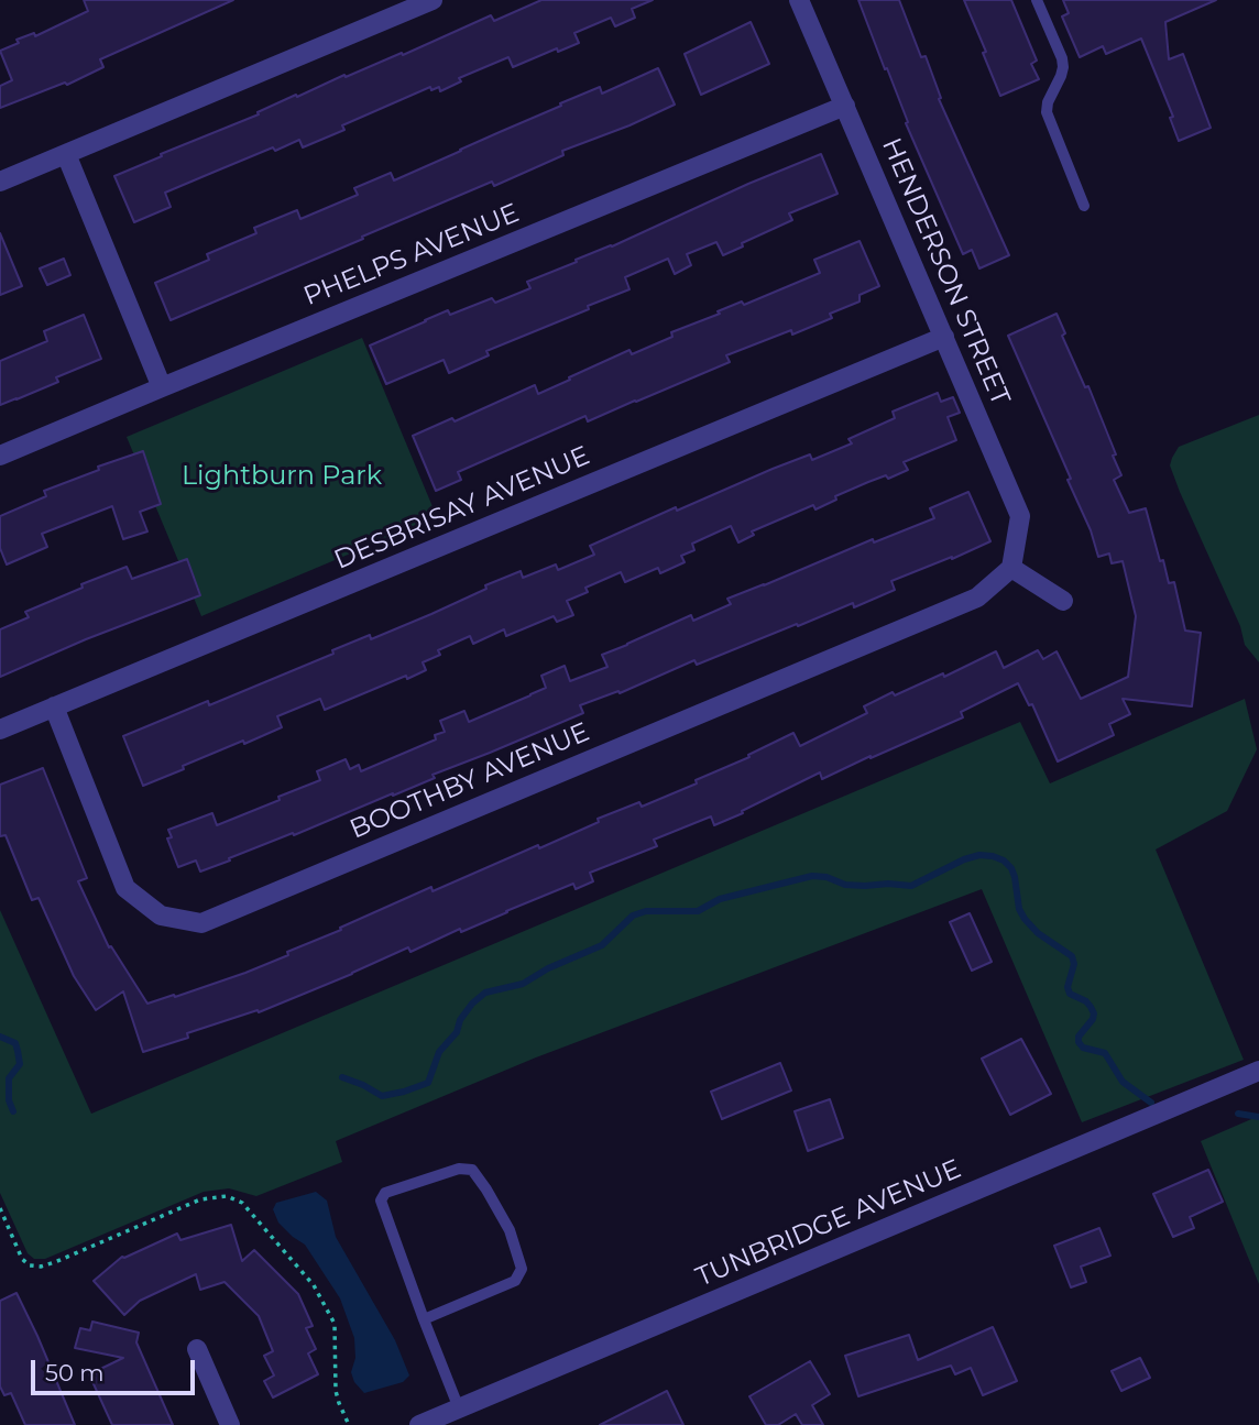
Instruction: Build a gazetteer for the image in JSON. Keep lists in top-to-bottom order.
{
  "streets": {
    "street": [
      "PHELPS AVENUE",
      "HENDERSON STREET",
      "DESBRISAY AVENUE",
      "BOOTHBY AVENUE",
      "TUNBRIDGE AVENUE"
    ]
  },
  "crossings": [
    ["PHELPS AVENUE", "HENDERSON STREET"],
    ["HENDERSON STREET", "DESBRISAY AVENUE"],
    ["HENDERSON STREET", "BOOTHBY AVENUE"],
    ["DESBRISAY AVENUE", "BOOTHBY AVENUE"]
  ],
  "parks": ["Lightburn Park"],
  "scale_bar": "50 m"
}
